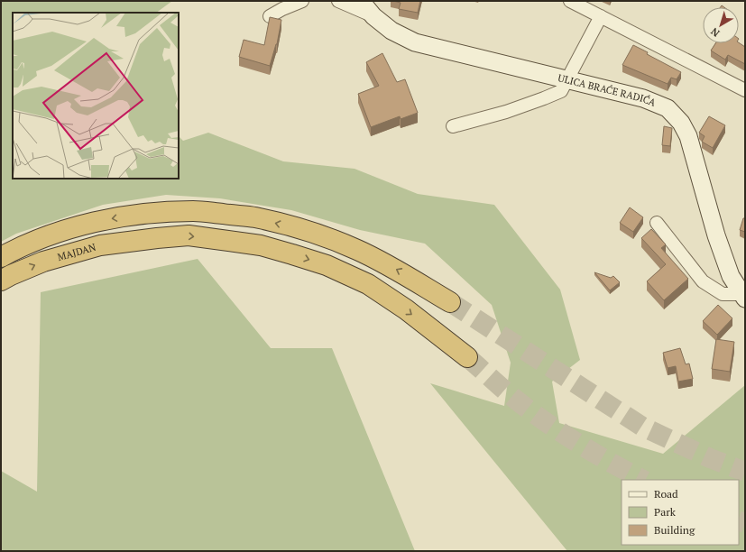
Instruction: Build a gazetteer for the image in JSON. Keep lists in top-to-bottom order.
{
  "streets": {
    "highway": ["MAJDAN"],
    "main road": ["ULICA BRAĆE RADIĆA"]
  },
  "legend": ["Road", "Park", "Building"],
  "north": "bottom left"
}
